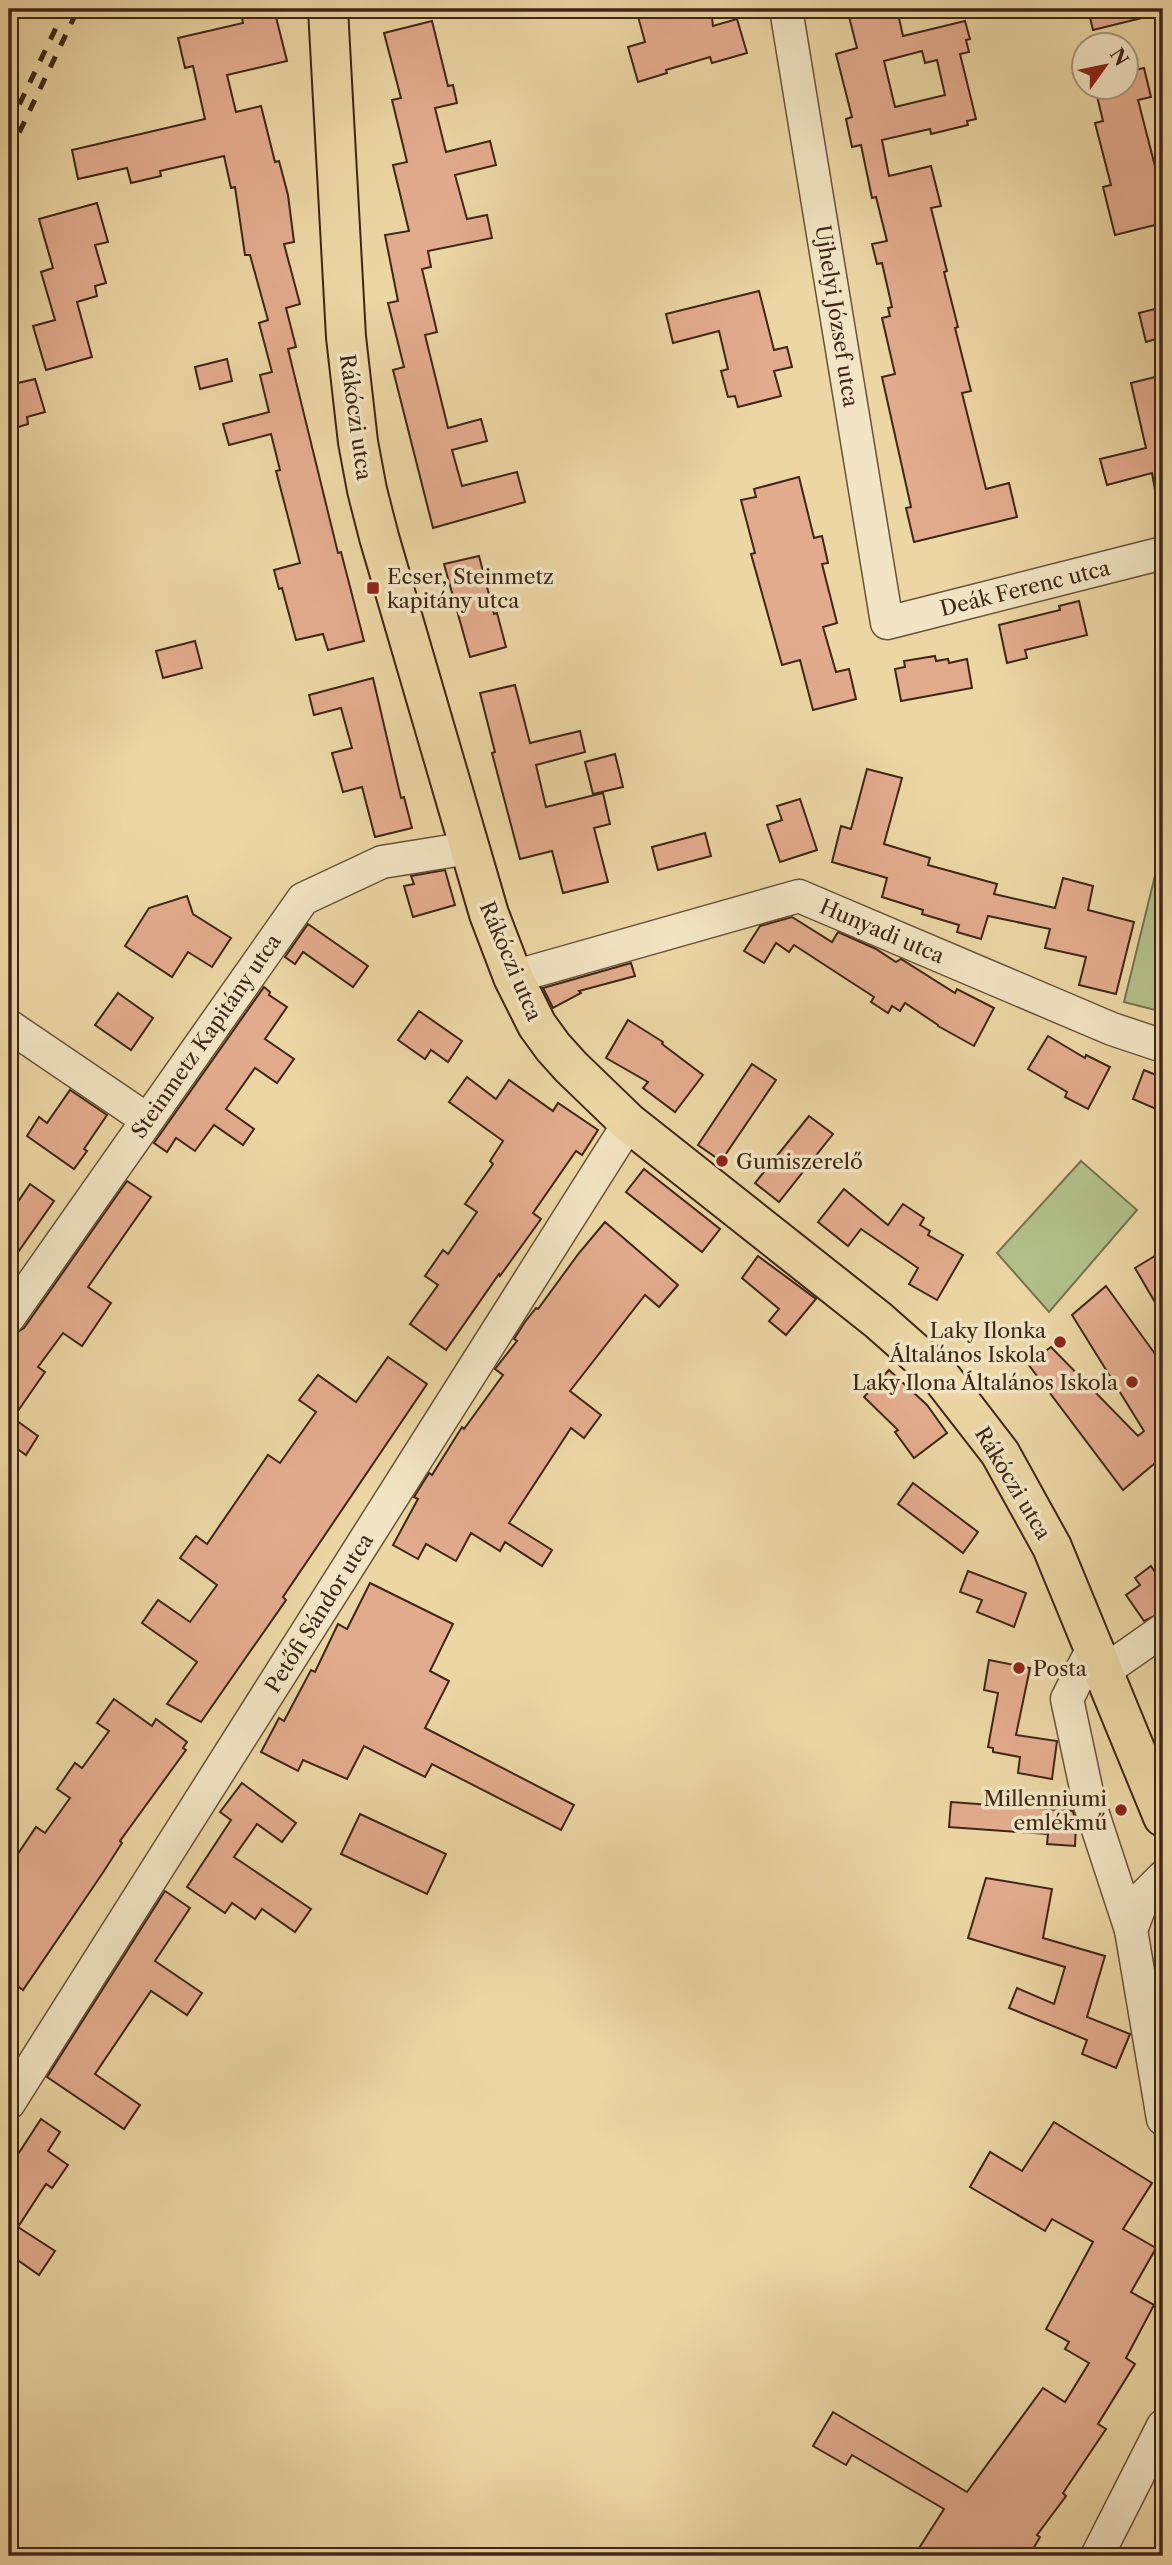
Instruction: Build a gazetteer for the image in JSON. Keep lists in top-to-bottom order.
{
  "streets": {
    "main road": ["Rákóczi utca"],
    "street": [
      "Ujhelyi József utca",
      "Deák Ferenc utca",
      "Hunyadi utca",
      "Steinmetz Kapitány utca",
      "Petőfi Sándor utca"
    ]
  },
  "crossings": [
    ["Ujhelyi József utca", "Deák Ferenc utca"],
    ["Rákóczi utca", "Hunyadi utca"],
    ["Rákóczi utca", "Steinmetz Kapitány utca"],
    ["Rákóczi utca", "Petőfi Sándor utca"]
  ],
  "places": {
    "transit": ["Ecser, Steinmetz kapitány utca"],
    "other": [
      "Gumiszerelő",
      "Laky Ilonka Általános Iskola",
      "Laky Ilona Általános Iskola",
      "Posta",
      "Millenniumi emlékmű"
    ]
  },
  "north": "top right"
}
